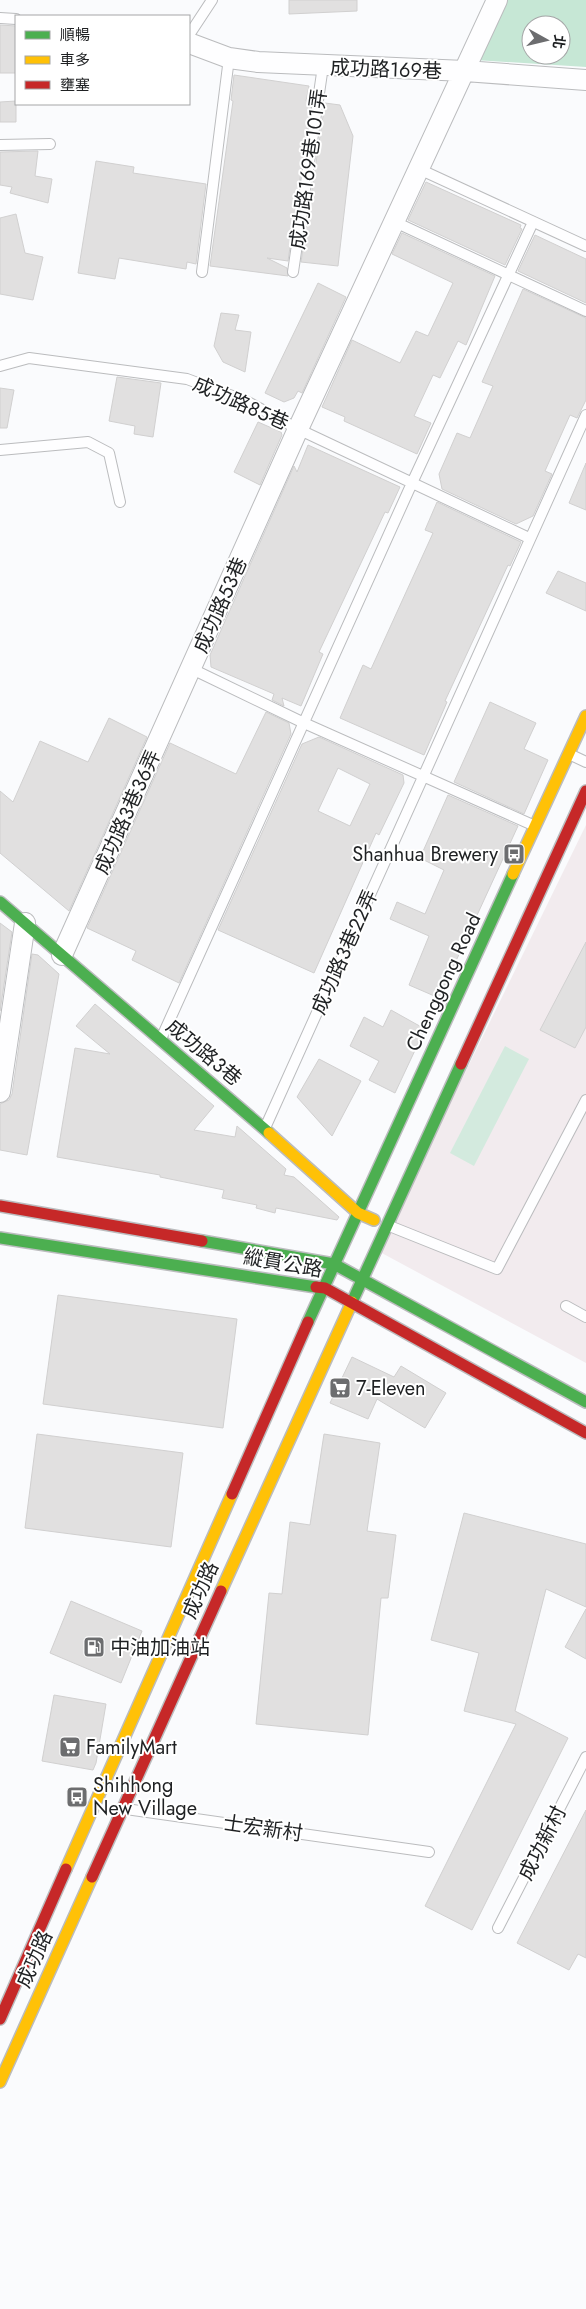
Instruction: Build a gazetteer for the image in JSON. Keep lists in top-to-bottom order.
{
  "streets": {
    "main road": [
      "Chenggong Road",
      "成功路3巷",
      "縱貫公路",
      "成功路"
    ],
    "street": ["成功路169巷", "成功路53巷", "成功路3巷36弄"],
    "lane": [
      "成功路169巷101弄",
      "成功路85巷",
      "成功路3巷22弄",
      "士宏新村",
      "成功新村"
    ]
  },
  "crossings": [
    ["成功路169巷", "成功路169巷101弄"],
    ["成功路169巷", "成功路53巷"],
    ["成功路85巷", "成功路53巷"],
    ["成功路53巷", "成功路3巷36弄"],
    ["成功路53巷", "成功路3巷22弄"],
    ["成功路53巷", "Chenggong Road"],
    ["成功路3巷36弄", "成功路3巷"],
    ["成功路3巷22弄", "成功路3巷"],
    ["Chenggong Road", "成功路3巷"],
    ["Chenggong Road", "縱貫公路"],
    ["Chenggong Road", "成功路"],
    ["縱貫公路", "成功路"],
    ["成功路", "士宏新村"]
  ],
  "places": {
    "bus stop": ["Shanhua Brewery", "Shihhong New Village"],
    "supermarket": ["7-Eleven", "FamilyMart"],
    "fuel station": ["中油加油站"]
  },
  "legend": ["順暢", "車多", "壅塞"],
  "north": "right"
}
